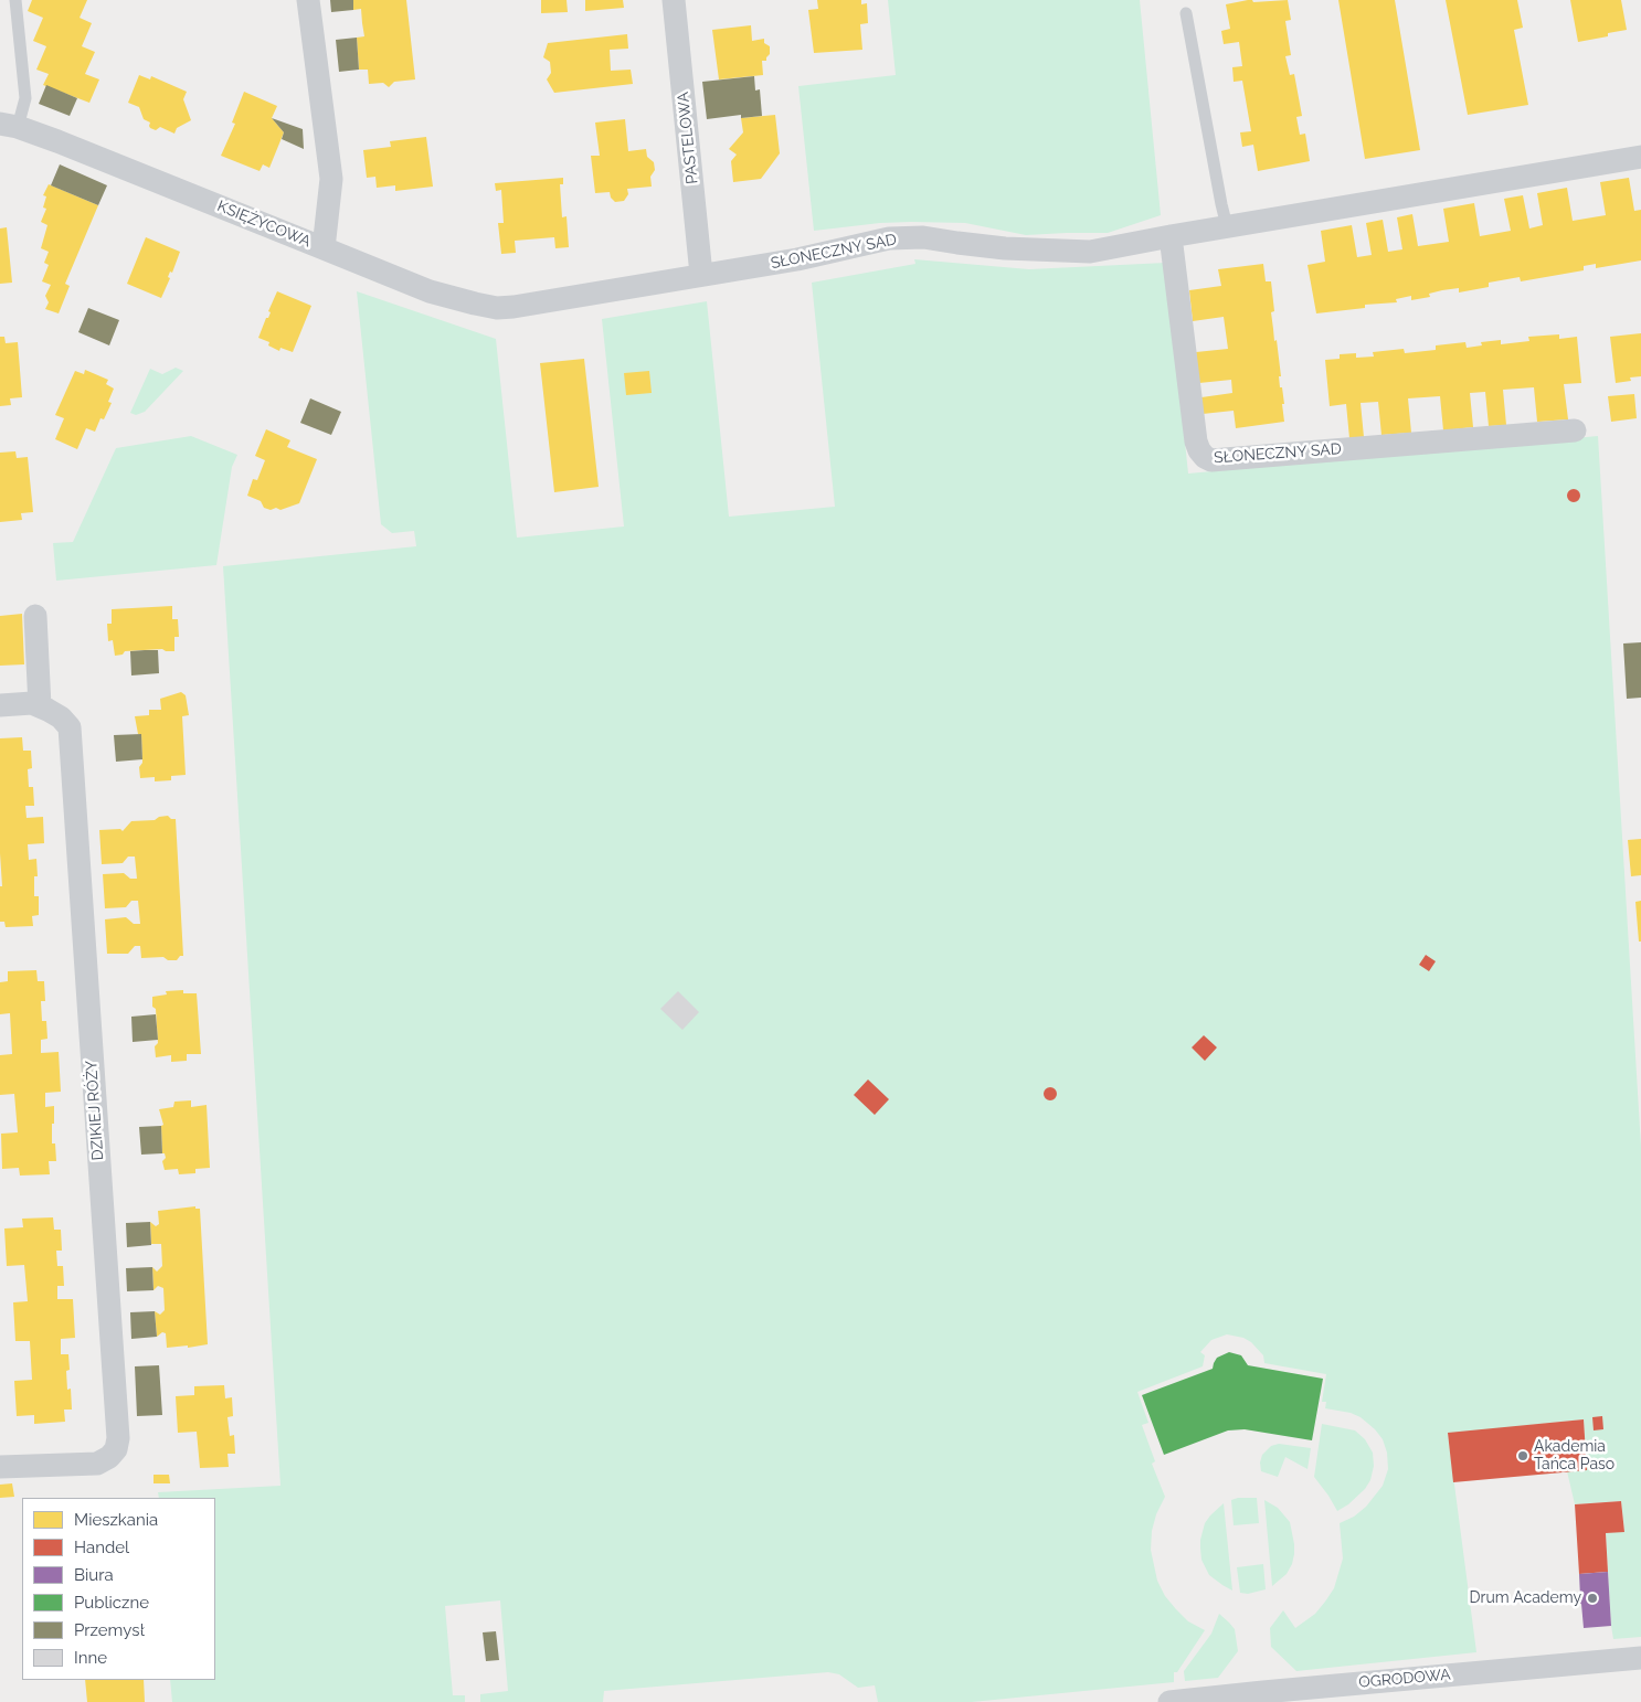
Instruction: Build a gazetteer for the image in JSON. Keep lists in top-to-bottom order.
{
  "streets": {
    "street": [
      "PASTELOWA",
      "KSIĘŻYCOWA",
      "SŁONECZNY SAD",
      "DZIKIEJ RÓŻY",
      "OGRODOWA"
    ]
  },
  "crossings": [
    ["PASTELOWA", "SŁONECZNY SAD"],
    ["KSIĘŻYCOWA", "SŁONECZNY SAD"]
  ],
  "places": ["Akademia Tańca Paso", "Drum Academy"],
  "legend": [
    "Mieszkania",
    "Handel",
    "Biura",
    "Publiczne",
    "Przemysł",
    "Inne"
  ]
}
